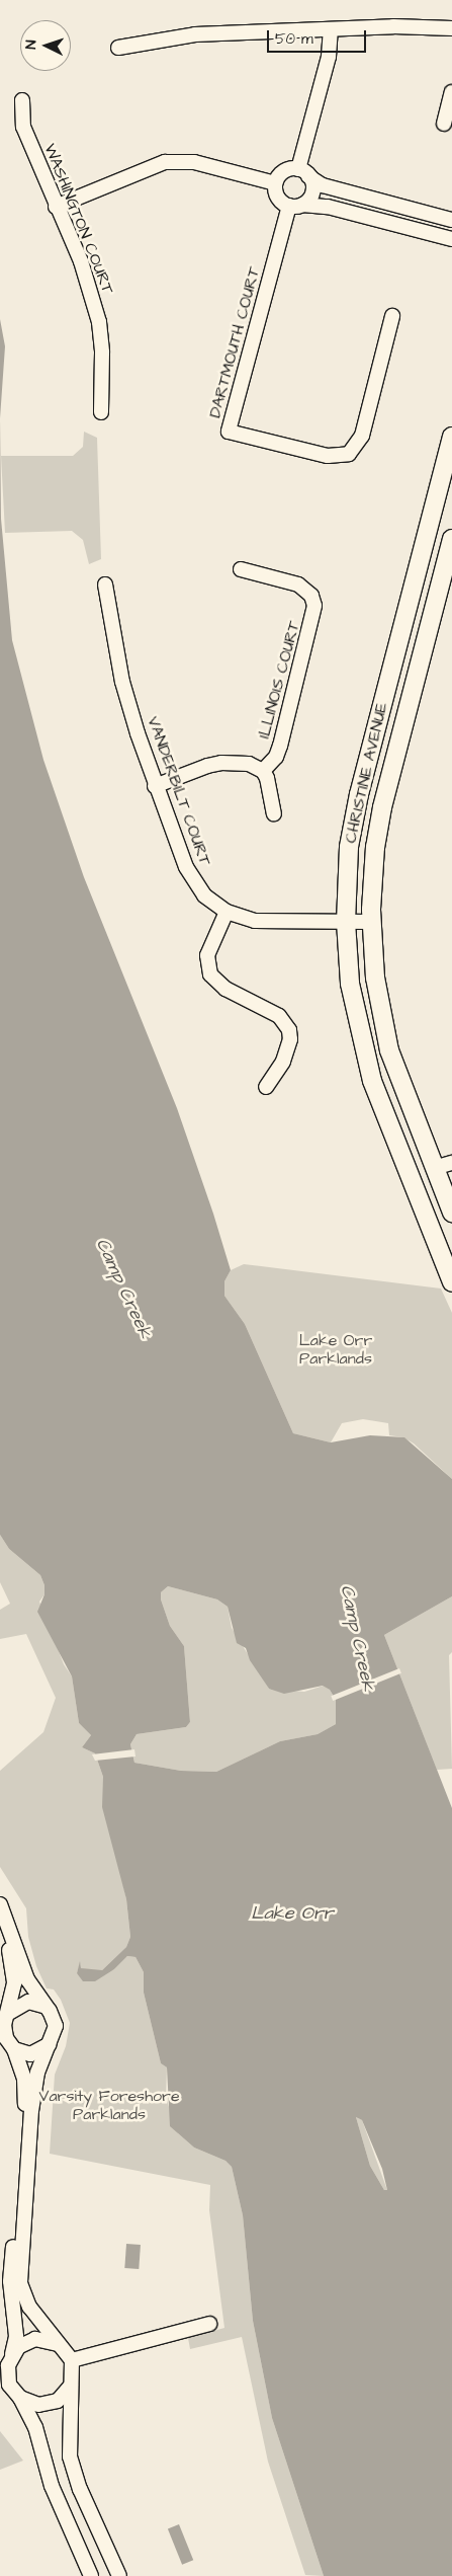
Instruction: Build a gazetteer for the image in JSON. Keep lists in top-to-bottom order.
{
  "streets": {
    "main road": ["CHRISTINE AVENUE"],
    "street": [
      "WASHINGTON COURT",
      "DARTMOUTH COURT",
      "ILLINOIS COURT",
      "VANDERBILT COURT"
    ]
  },
  "crossings": [
    ["CHRISTINE AVENUE", "VANDERBILT COURT"]
  ],
  "water": ["Camp Creek", "Lake Orr"],
  "parks": ["Lake Orr Parklands", "Varsity Foreshore Parklands"],
  "scale_bar": "50 m",
  "north": "left"
}
